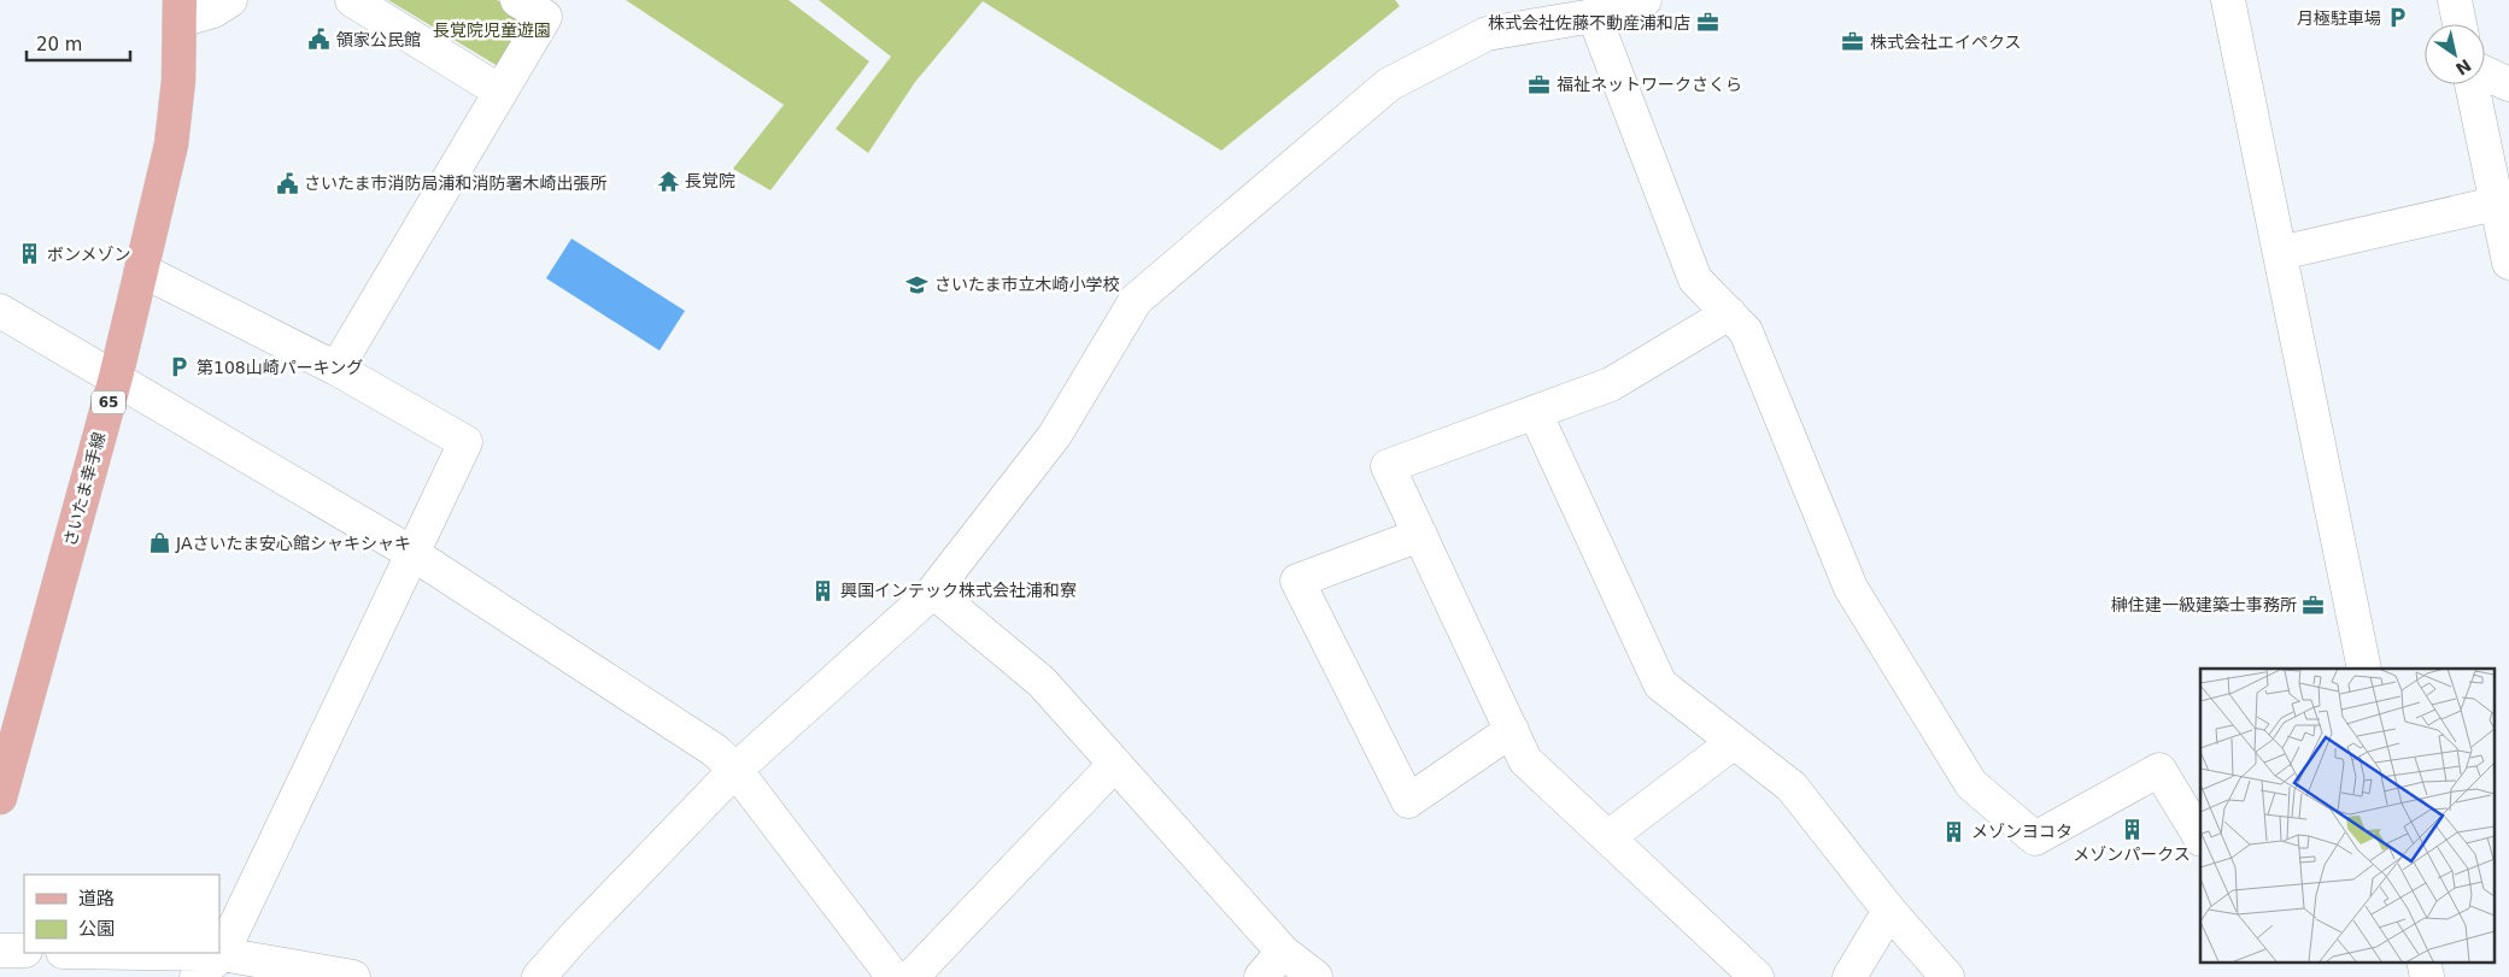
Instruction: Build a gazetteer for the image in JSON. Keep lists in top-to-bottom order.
{
  "streets": {
    "main road": ["65", "さいたま幸手線"]
  },
  "parks": ["長覚院児童遊園"],
  "places": {
    "parking": ["月極駐車場", "第108山崎パーキング"],
    "office": [
      "株式会社佐藤不動産浦和店",
      "株式会社エイペクス",
      "福祉ネットワークさくら",
      "榊住建一級建築士事務所"
    ],
    "public building": ["領家公民館", "さいたま市消防局浦和消防署木崎出張所"],
    "temple": ["長覚院"],
    "building": [
      "ボンメゾン",
      "興国インテック株式会社浦和寮",
      "メゾンパークス",
      "メゾンヨコタ"
    ],
    "school or university": ["さいたま市立木崎小学校"],
    "shop": ["JAさいたま安心館シャキシャキ"]
  },
  "legend": ["道路", "公園"],
  "scale_bar": "20 m",
  "north": "bottom right"
}
